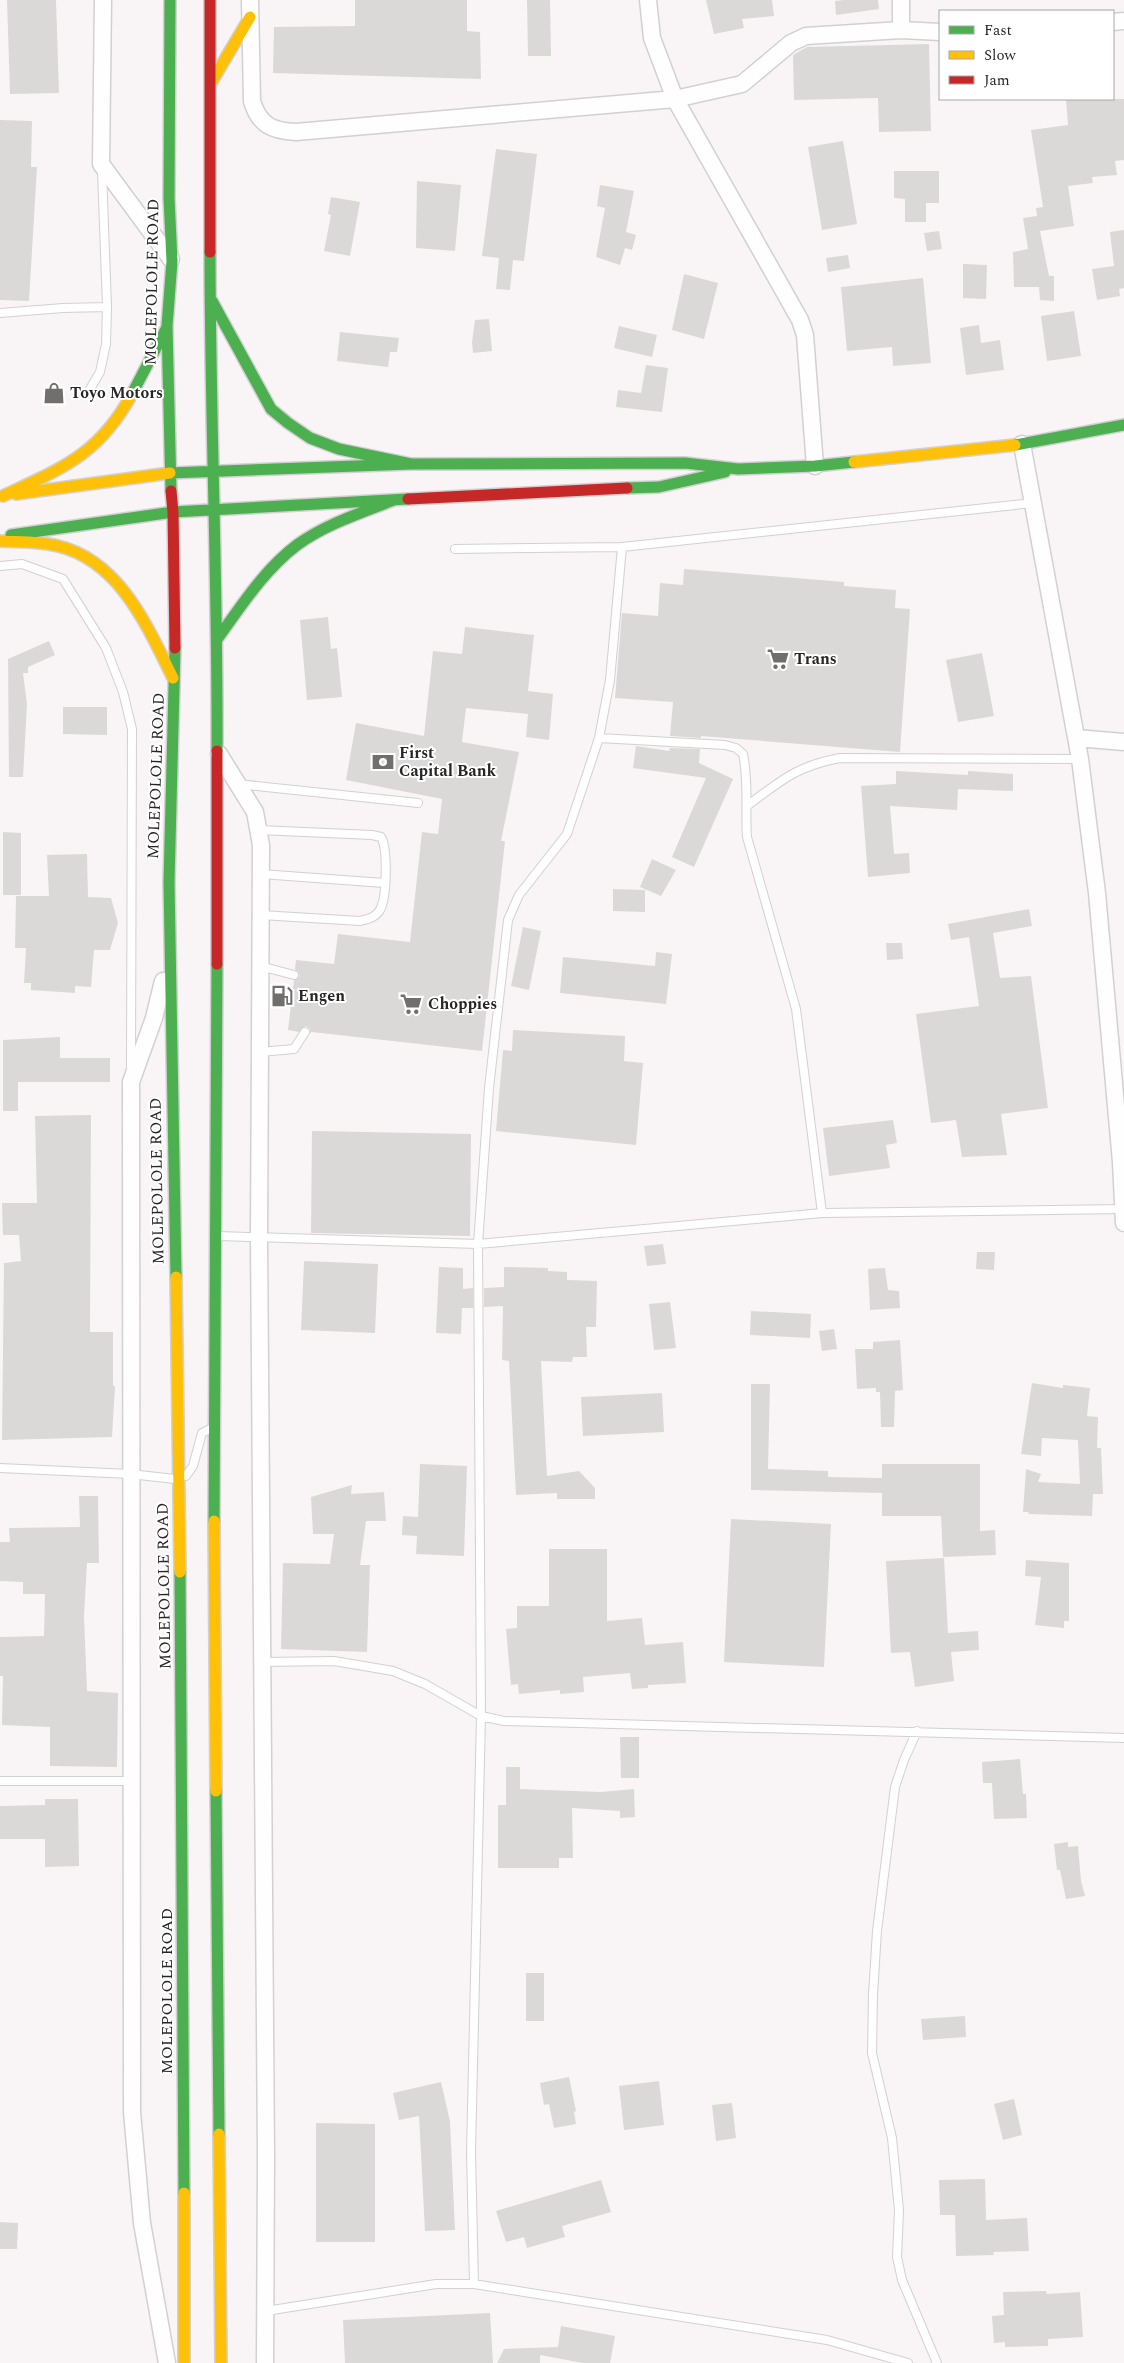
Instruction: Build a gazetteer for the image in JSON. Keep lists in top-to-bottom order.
{
  "streets": {
    "main road": ["MOLEPOLOLE ROAD"]
  },
  "places": {
    "shop": ["Toyo Motors"],
    "supermarket": ["Trans", "Choppies"],
    "bank": ["First Capital Bank"],
    "fuel station": ["Engen"]
  },
  "legend": ["Fast", "Slow", "Jam"]
}
